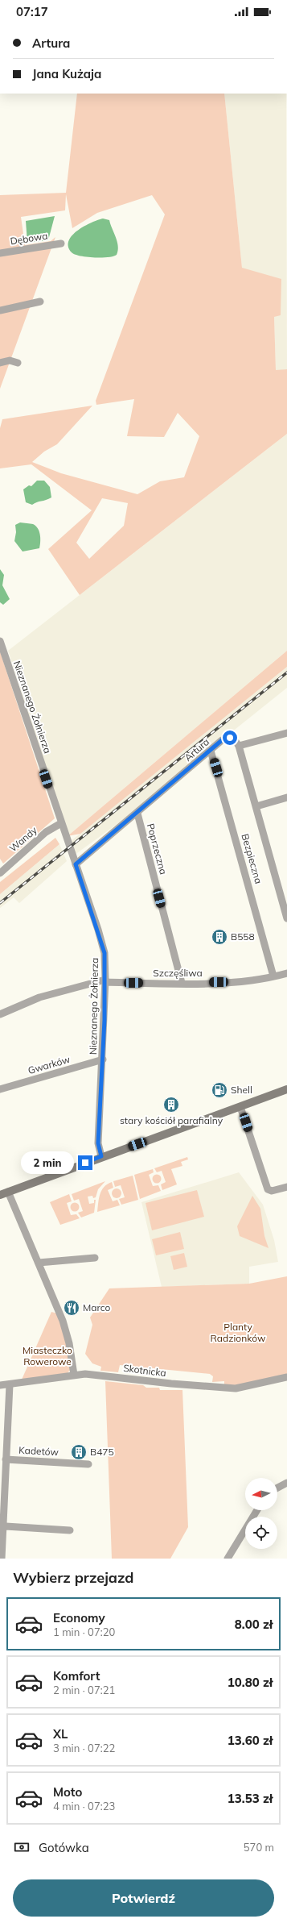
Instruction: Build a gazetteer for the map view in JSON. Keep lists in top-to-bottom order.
{
  "streets": {
    "street": [
      "Dębowa",
      "Nieznanego Żołnierza",
      "Artura",
      "Wandy",
      "Poprzeczna",
      "Bezpieczna",
      "Szczęśliwa",
      "Gwarków",
      "Skotnicka",
      "Kadetów"
    ]
  },
  "crossings": [
    ["Nieznanego Żołnierza", "Artura"],
    ["Nieznanego Żołnierza", "Wandy"],
    ["Nieznanego Żołnierza", "Szczęśliwa"],
    ["Nieznanego Żołnierza", "Gwarków"],
    ["Artura", "Poprzeczna"],
    ["Artura", "Bezpieczna"],
    ["Poprzeczna", "Szczęśliwa"],
    ["Skotnicka", "Kadetów"]
  ],
  "parks": ["Planty Radzionków", "Miasteczko Rowerowe"],
  "places": {
    "building": ["B558", "stary kościół parafialny", "B475"],
    "fuel station": ["Shell"],
    "restaurant": ["Marco"]
  },
  "north": "left",
  "page": {
    "status": "07:17",
    "banner": ["Artura", "Jana Kużaja"],
    "bubble": "2 min",
    "heading": "Wybierz przejazd",
    "list": [
      {
        "name": "Economy",
        "note": "1 min · 07:20",
        "value": "8.00 zł"
      },
      {
        "name": "Komfort",
        "note": "2 min · 07:21",
        "value": "10.80 zł"
      },
      {
        "name": "XL",
        "note": "3 min · 07:22",
        "value": "13.60 zł"
      },
      {
        "name": "Moto",
        "note": "4 min · 07:23",
        "value": "13.53 zł"
      }
    ],
    "pay": ["Gotówka", "570 m"],
    "buttons": "Potwierdź"
  }
}
